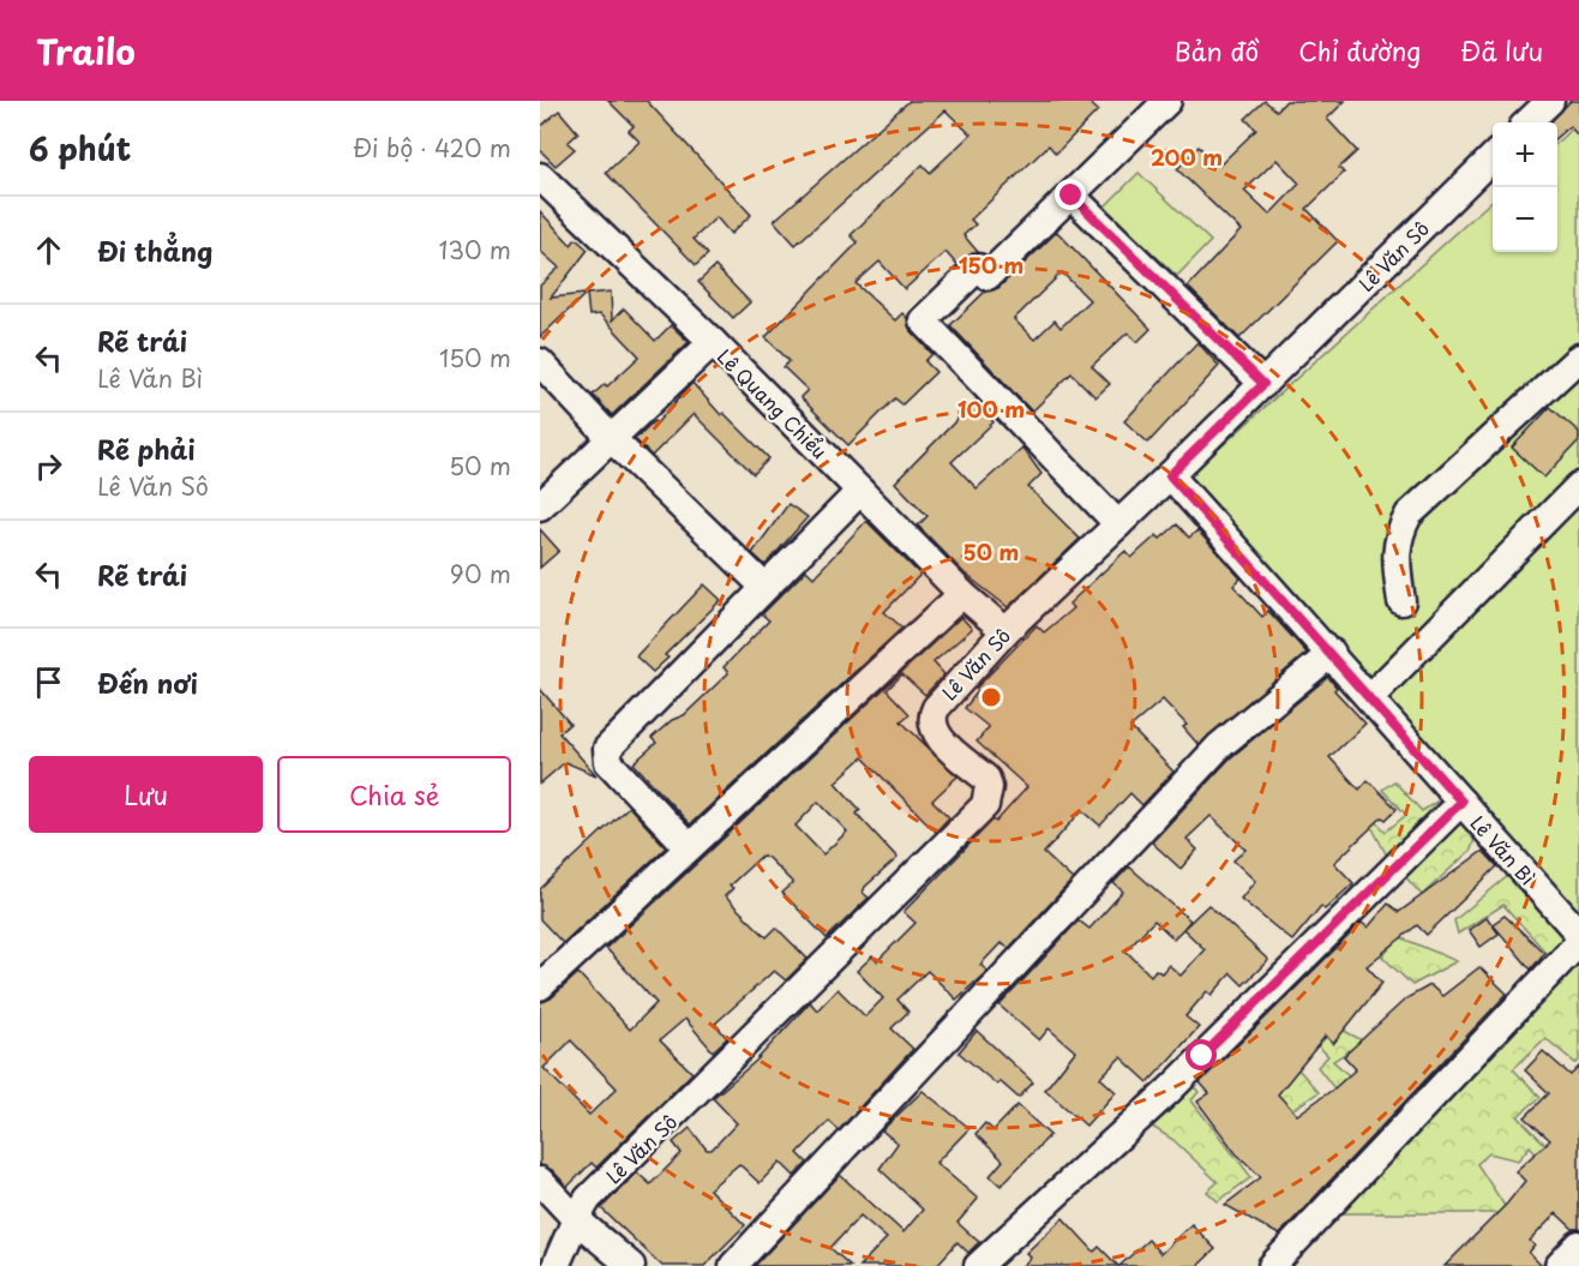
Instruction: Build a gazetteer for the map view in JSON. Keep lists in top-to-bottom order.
{
  "streets": {
    "street": ["Lê Văn Sô", "Lê Quang Chiểu", "Lê Văn Bì"]
  },
  "crossings": [
    ["Lê Văn Sô", "Lê Quang Chiểu"],
    ["Lê Văn Sô", "Lê Văn Bì"]
  ],
  "page": {
    "header": "Trailo",
    "nav": ["Bản đồ", "Chỉ đường", "Đã lưu"],
    "heading": ["6 phút", "Đi bộ · 420 m"],
    "map_buttons": ["+", "−"],
    "list": [
      ["Đi thẳng", "130 m"],
      ["Rẽ trái", "Lê Văn Bì", "150 m"],
      ["Rẽ phải", "Lê Văn Sô", "50 m"],
      ["Rẽ trái", "90 m"],
      "Đến nơi"
    ],
    "buttons": ["Lưu", "Chia sẻ"]
  },
  "rings": [
    "200 m",
    "150 m",
    "100 m",
    "50 m"
  ]
}
